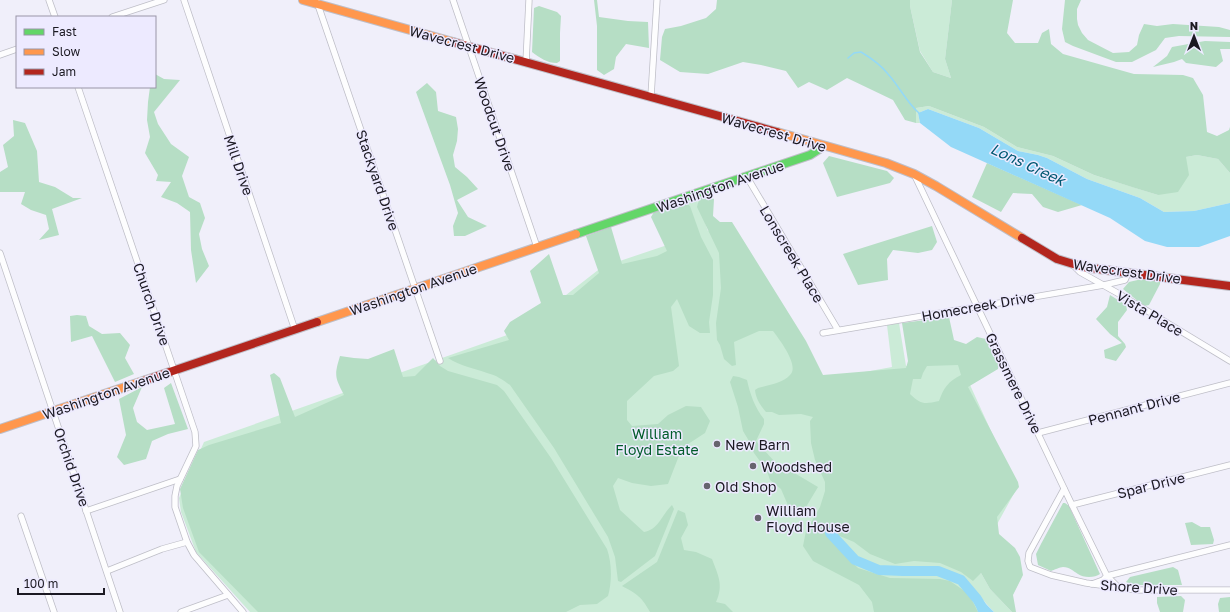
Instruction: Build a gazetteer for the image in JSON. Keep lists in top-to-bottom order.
{
  "streets": {
    "street": [
      "Wavecrest Drive",
      "Woodcut Drive",
      "Mill Drive",
      "Stackyard Drive",
      "Washington Avenue",
      "Lonscreek Place",
      "Church Drive",
      "Homecreek Drive",
      "Vista Place",
      "Grassmere Drive",
      "Pennant Drive",
      "Orchid Drive",
      "Spar Drive",
      "Shore Drive"
    ]
  },
  "crossings": [
    ["Wavecrest Drive", "Woodcut Drive"],
    ["Wavecrest Drive", "Stackyard Drive"],
    ["Wavecrest Drive", "Washington Avenue"],
    ["Wavecrest Drive", "Homecreek Drive"],
    ["Wavecrest Drive", "Vista Place"],
    ["Wavecrest Drive", "Grassmere Drive"],
    ["Woodcut Drive", "Washington Avenue"],
    ["Mill Drive", "Washington Avenue"],
    ["Stackyard Drive", "Washington Avenue"],
    ["Washington Avenue", "Lonscreek Place"],
    ["Washington Avenue", "Church Drive"],
    ["Washington Avenue", "Orchid Drive"],
    ["Lonscreek Place", "Homecreek Drive"],
    ["Homecreek Drive", "Vista Place"],
    ["Homecreek Drive", "Grassmere Drive"],
    ["Grassmere Drive", "Pennant Drive"],
    ["Grassmere Drive", "Spar Drive"],
    ["Grassmere Drive", "Shore Drive"]
  ],
  "water": ["Lons Creek"],
  "parks": ["William Floyd Estate"],
  "places": [
    "New Barn",
    "Woodshed",
    "Old Shop",
    "William Floyd House"
  ],
  "legend": ["Fast", "Slow", "Jam"],
  "scale_bar": "100 m",
  "north": "top"
}
